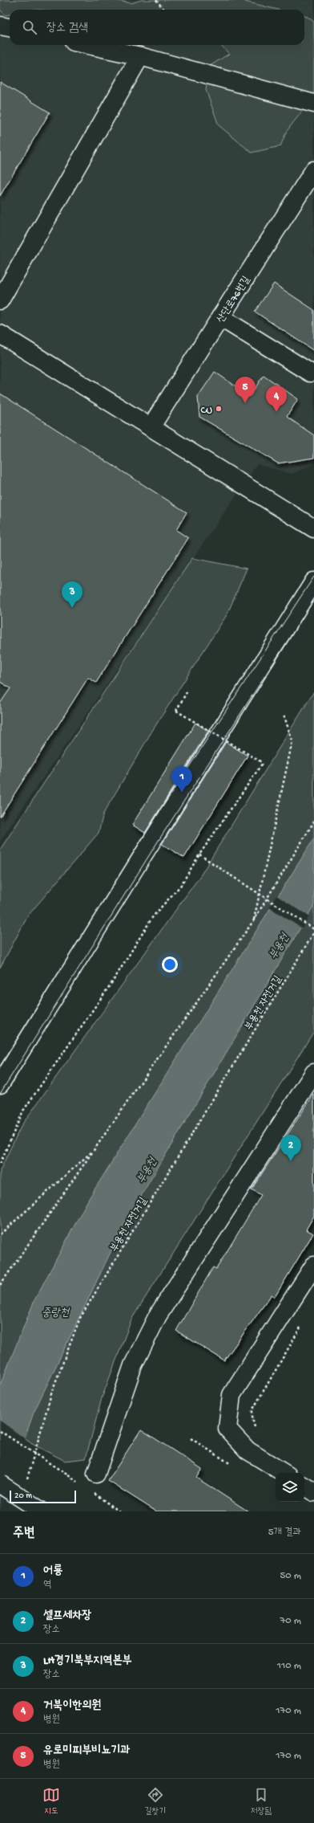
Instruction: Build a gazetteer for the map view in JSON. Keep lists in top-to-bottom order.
{
  "streets": {
    "main road": ["산단로76번길"],
    "path": ["부용천 자전거길"]
  },
  "water": ["부용천", "중랑천"],
  "places": ["CU"],
  "scale_bar": "20 m",
  "page": {
    "search": "장소 검색",
    "pins": [
      "5",
      "4",
      "3",
      "1",
      "2"
    ],
    "scale": "20 m",
    "heading": ["주변", "5개 결과"],
    "list": [
      {
        "mark": "1",
        "name": "어룡",
        "note": "역",
        "value": "50 m"
      },
      {
        "mark": "2",
        "name": "셀프세차장",
        "note": "장소",
        "value": "70 m"
      },
      {
        "mark": "3",
        "name": "LH경기북부지역본부",
        "note": "장소",
        "value": "110 m"
      },
      {
        "mark": "4",
        "name": "거북이한의원",
        "note": "병원",
        "value": "170 m"
      },
      {
        "mark": "5",
        "name": "유로미피부비뇨기과",
        "note": "병원",
        "value": "170 m"
      }
    ],
    "nav": ["지도", "길찾기", "저장됨"]
  }
}
